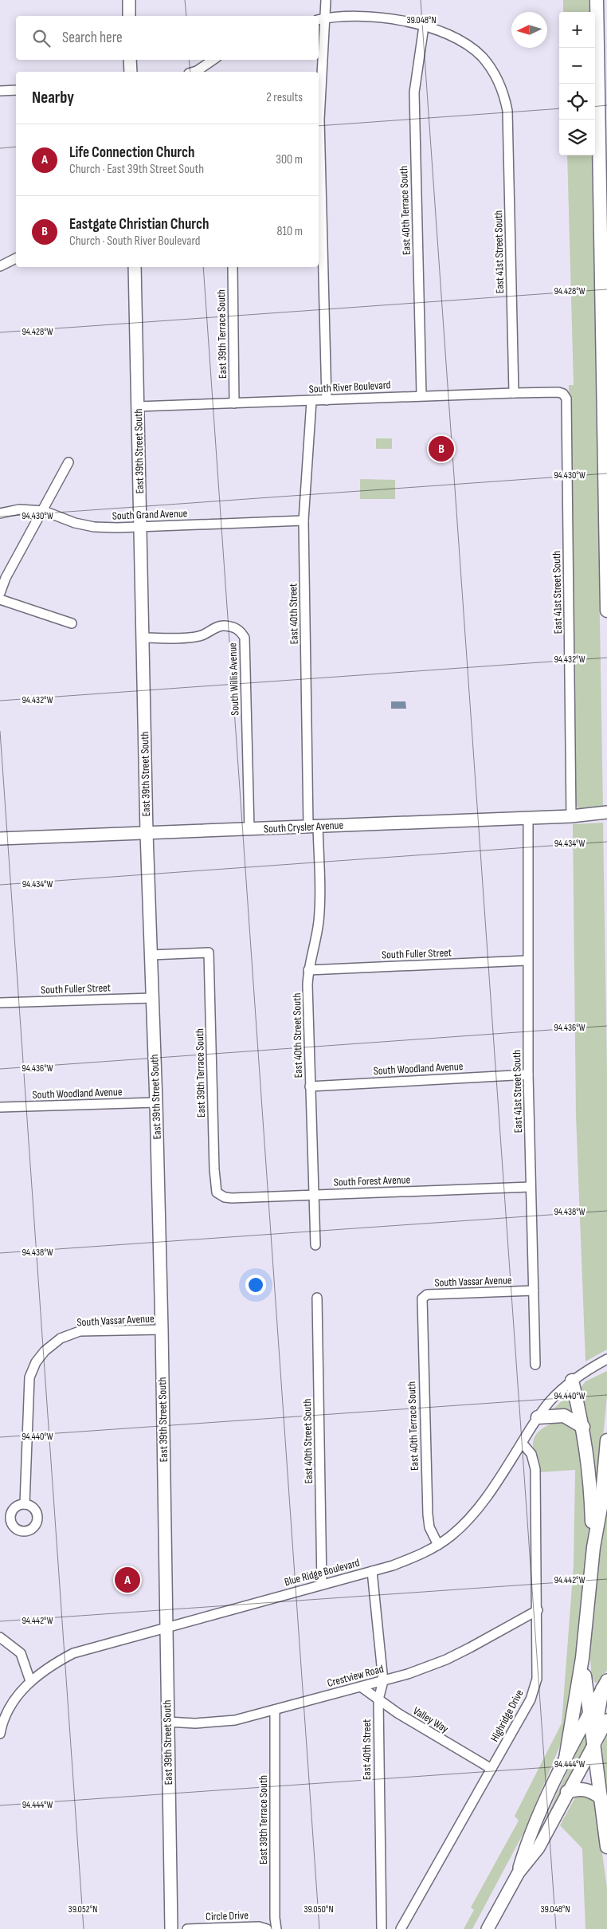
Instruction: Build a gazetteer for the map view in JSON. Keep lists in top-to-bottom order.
{
  "streets": {
    "main road": ["East 39th Street South", "South Crysler Avenue"],
    "street": [
      "East 40th Terrace South",
      "East 41st Street South",
      "East 39th Terrace South",
      "South River Boulevard",
      "South Grand Avenue",
      "East 40th Street",
      "South Willis Avenue",
      "South Fuller Street",
      "East 40th Street South",
      "South Woodland Avenue",
      "South Forest Avenue",
      "South Vassar Avenue",
      "Blue Ridge Boulevard",
      "Crestview Road",
      "Highridge Drive",
      "Valley Way",
      "Circle Drive"
    ]
  },
  "crossings": [
    ["East 40th Terrace South", "East 41st Street South"],
    ["East 40th Terrace South", "South River Boulevard"],
    ["East 40th Terrace South", "South Vassar Avenue"],
    ["East 40th Terrace South", "Blue Ridge Boulevard"],
    ["East 41st Street South", "South River Boulevard"],
    ["East 41st Street South", "South Crysler Avenue"],
    ["East 41st Street South", "South Fuller Street"],
    ["East 41st Street South", "South Woodland Avenue"],
    ["East 41st Street South", "South Forest Avenue"],
    ["East 41st Street South", "South Vassar Avenue"],
    ["East 39th Terrace South", "South River Boulevard"],
    ["East 39th Terrace South", "East 39th Street South"],
    ["East 39th Terrace South", "South Forest Avenue"],
    ["East 39th Terrace South", "Crestview Road"],
    ["South River Boulevard", "East 39th Street South"],
    ["South River Boulevard", "East 40th Street"],
    ["East 39th Street South", "South Grand Avenue"],
    ["East 39th Street South", "South Willis Avenue"],
    ["East 39th Street South", "South Crysler Avenue"],
    ["East 39th Street South", "South Fuller Street"],
    ["East 39th Street South", "South Woodland Avenue"],
    ["East 39th Street South", "South Vassar Avenue"],
    ["East 39th Street South", "Blue Ridge Boulevard"],
    ["East 39th Street South", "Crestview Road"],
    ["South Grand Avenue", "East 40th Street"],
    ["East 40th Street", "South Crysler Avenue"],
    ["East 40th Street", "East 40th Street South"],
    ["East 40th Street", "Blue Ridge Boulevard"],
    ["East 40th Street", "Crestview Road"],
    ["East 40th Street", "Valley Way"],
    ["South Willis Avenue", "South Crysler Avenue"],
    ["South Crysler Avenue", "East 40th Street South"],
    ["South Fuller Street", "East 40th Street South"],
    ["East 40th Street South", "South Woodland Avenue"],
    ["East 40th Street South", "South Forest Avenue"],
    ["East 40th Street South", "Blue Ridge Boulevard"],
    ["Blue Ridge Boulevard", "Highridge Drive"],
    ["Crestview Road", "Highridge Drive"],
    ["Crestview Road", "Valley Way"],
    ["Highridge Drive", "Valley Way"]
  ],
  "north": "left",
  "page": {
    "map_buttons": ["+", "−"],
    "search": "Search here",
    "heading": ["Nearby", "2 results"],
    "list": [
      {
        "mark": "A",
        "name": "Life Connection Church",
        "note": "Church · East 39th Street South",
        "value": "300 m"
      },
      {
        "mark": "B",
        "name": "Eastgate Christian Church",
        "note": "Church · South River Boulevard",
        "value": "810 m"
      }
    ],
    "pins": ["B", "A"]
  },
  "coordinates": [
    "39.048°N",
    "94.428°W",
    "94.430°W",
    "94.432°W",
    "94.434°W",
    "94.436°W",
    "94.438°W",
    "94.440°W",
    "94.442°W",
    "94.444°W",
    "39.052°N",
    "39.050°N"
  ]
}
